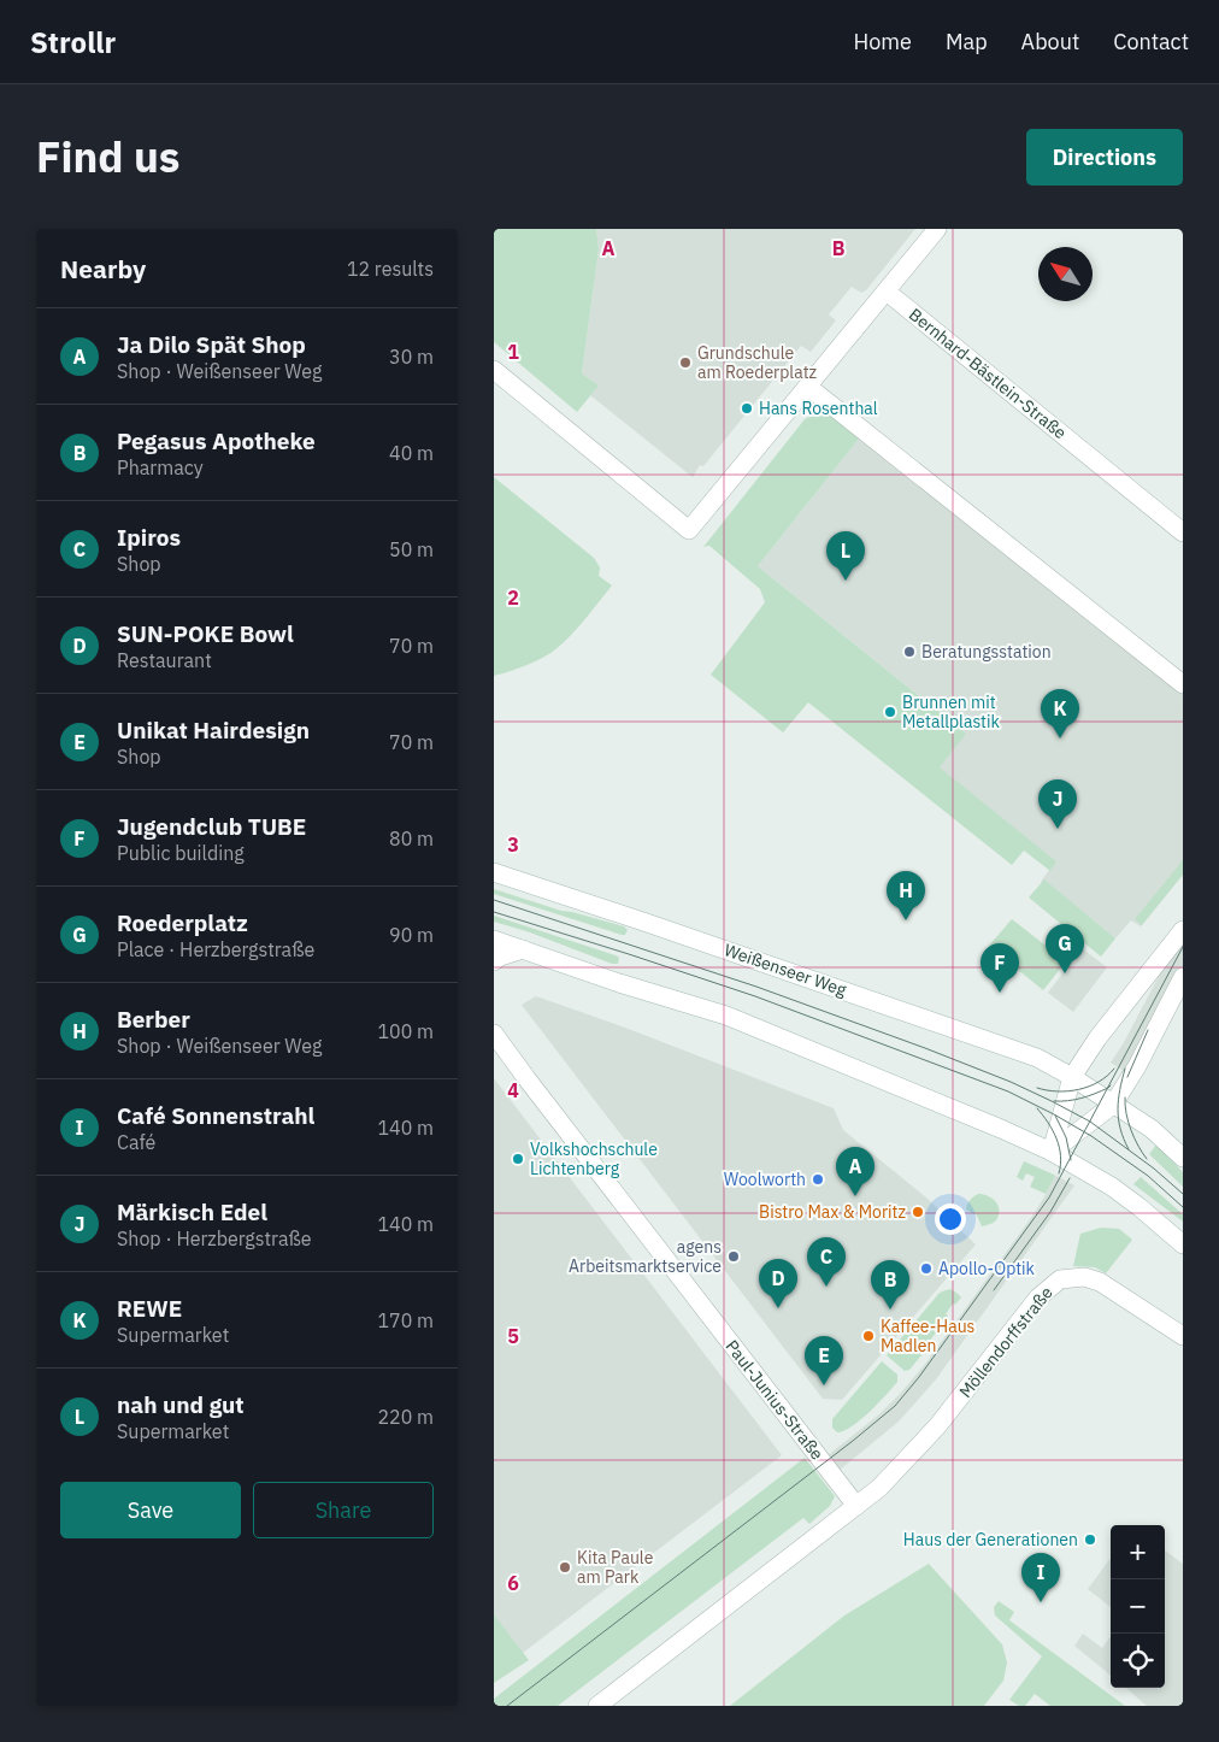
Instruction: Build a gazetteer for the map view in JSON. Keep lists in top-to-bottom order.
{
  "streets": {
    "street": [
      "Bernhard-Bästlein-Straße",
      "Weißenseer Weg",
      "Möllendorffstraße",
      "Paul-Junius-Straße"
    ]
  },
  "crossings": [
    ["Möllendorffstraße", "Paul-Junius-Straße"]
  ],
  "places": [
    "Grundschule am Roederplatz",
    "Hans Rosenthal",
    "Beratungsstation",
    "Brunnen mit Metallplastik",
    "Volkshochschule Lichtenberg",
    "Woolworth",
    "Bistro Max & Moritz",
    "agens Arbeitsmarktservice",
    "Apollo-Optik",
    "Kaffee-Haus Madlen",
    "Haus der Generationen",
    "Kita Paule am Park"
  ],
  "north": "top left",
  "page": {
    "header": "Strollr",
    "nav": [
      "Home",
      "Map",
      "About",
      "Contact"
    ],
    "title": "Find us",
    "buttons": [
      "Directions",
      ["Save", "Share"]
    ],
    "heading": ["Nearby", "12 results"],
    "list": [
      {
        "mark": "A",
        "name": "Ja Dilo Spät Shop",
        "note": "Shop · Weißenseer Weg",
        "value": "30 m"
      },
      {
        "mark": "B",
        "name": "Pegasus Apotheke",
        "note": "Pharmacy",
        "value": "40 m"
      },
      {
        "mark": "C",
        "name": "Ipiros",
        "note": "Shop",
        "value": "50 m"
      },
      {
        "mark": "D",
        "name": "SUN-POKE Bowl",
        "note": "Restaurant",
        "value": "70 m"
      },
      {
        "mark": "E",
        "name": "Unikat Hairdesign",
        "note": "Shop",
        "value": "70 m"
      },
      {
        "mark": "F",
        "name": "Jugendclub TUBE",
        "note": "Public building",
        "value": "80 m"
      },
      {
        "mark": "G",
        "name": "Roederplatz",
        "note": "Place · Herzbergstraße",
        "value": "90 m"
      },
      {
        "mark": "H",
        "name": "Berber",
        "note": "Shop · Weißenseer Weg",
        "value": "100 m"
      },
      {
        "mark": "I",
        "name": "Café Sonnenstrahl",
        "note": "Café",
        "value": "140 m"
      },
      {
        "mark": "J",
        "name": "Märkisch Edel",
        "note": "Shop · Herzbergstraße",
        "value": "140 m"
      },
      {
        "mark": "K",
        "name": "REWE",
        "note": "Supermarket",
        "value": "170 m"
      },
      {
        "mark": "L",
        "name": "nah und gut",
        "note": "Supermarket",
        "value": "220 m"
      }
    ],
    "pins": [
      "L",
      "K",
      "J",
      "H",
      "G",
      "F",
      "A",
      "C",
      "D",
      "B",
      "E",
      "I"
    ],
    "map_buttons": ["+", "−"]
  },
  "grid": {
    "columns": ["A", "B"],
    "rows": [
      "1",
      "2",
      "3",
      "4",
      "5",
      "6"
    ]
  }
}
